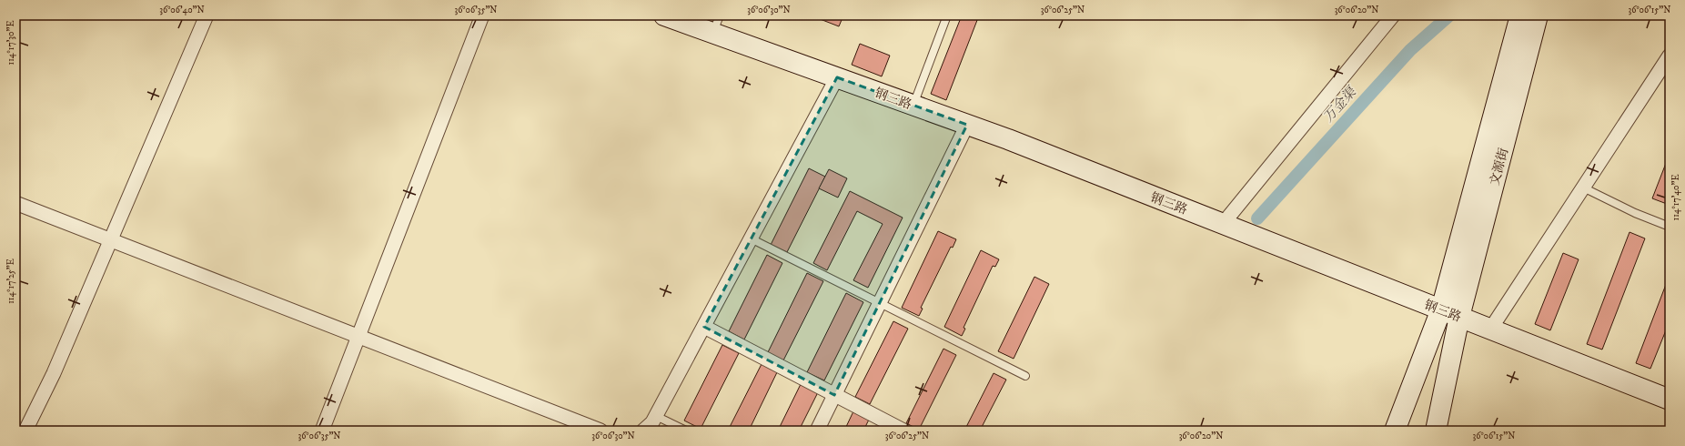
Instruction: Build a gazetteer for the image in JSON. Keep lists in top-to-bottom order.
{
  "streets": {
    "street": ["钢三路", "文源街"]
  },
  "crossings": [
    ["钢三路", "文源街"]
  ],
  "water": ["万金渠"],
  "coordinates": [
    "36°06'40\"N",
    "36°06'35\"N",
    "36°06'30\"N",
    "36°06'25\"N",
    "36°06'20\"N",
    "36°06'15\"N",
    "114°17'30\"E",
    "114°17'40\"E",
    "114°17'25\"E"
  ]
}
